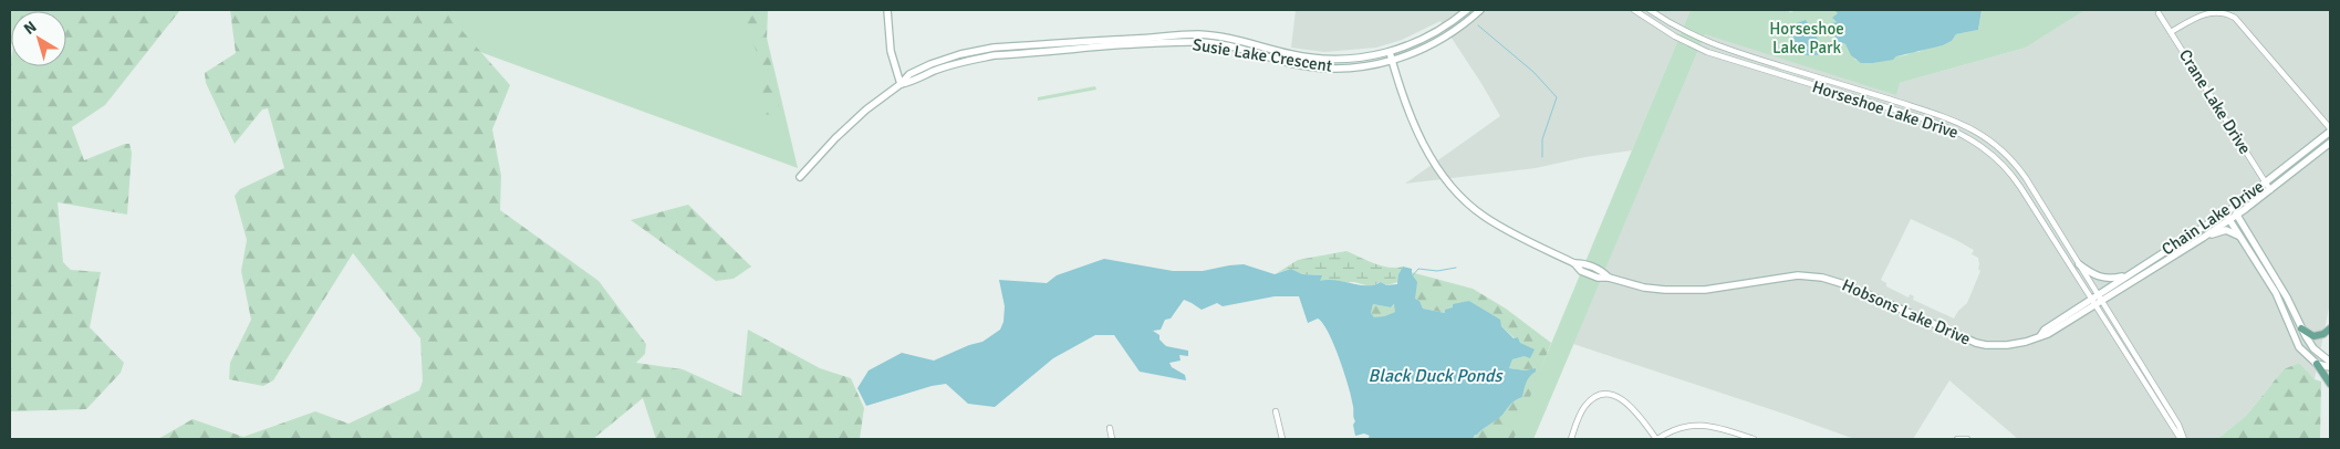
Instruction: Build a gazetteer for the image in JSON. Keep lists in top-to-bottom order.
{
  "streets": {
    "street": [
      "Susie Lake Crescent",
      "Crane Lake Drive",
      "Horseshoe Lake Drive",
      "Chain Lake Drive",
      "Hobsons Lake Drive"
    ]
  },
  "crossings": [
    ["Susie Lake Crescent", "Hobsons Lake Drive"],
    ["Crane Lake Drive", "Chain Lake Drive"],
    ["Horseshoe Lake Drive", "Chain Lake Drive"],
    ["Horseshoe Lake Drive", "Hobsons Lake Drive"],
    ["Chain Lake Drive", "Hobsons Lake Drive"]
  ],
  "water": ["Black Duck Ponds"],
  "parks": ["Horseshoe Lake Park"],
  "north": "top left"
}
